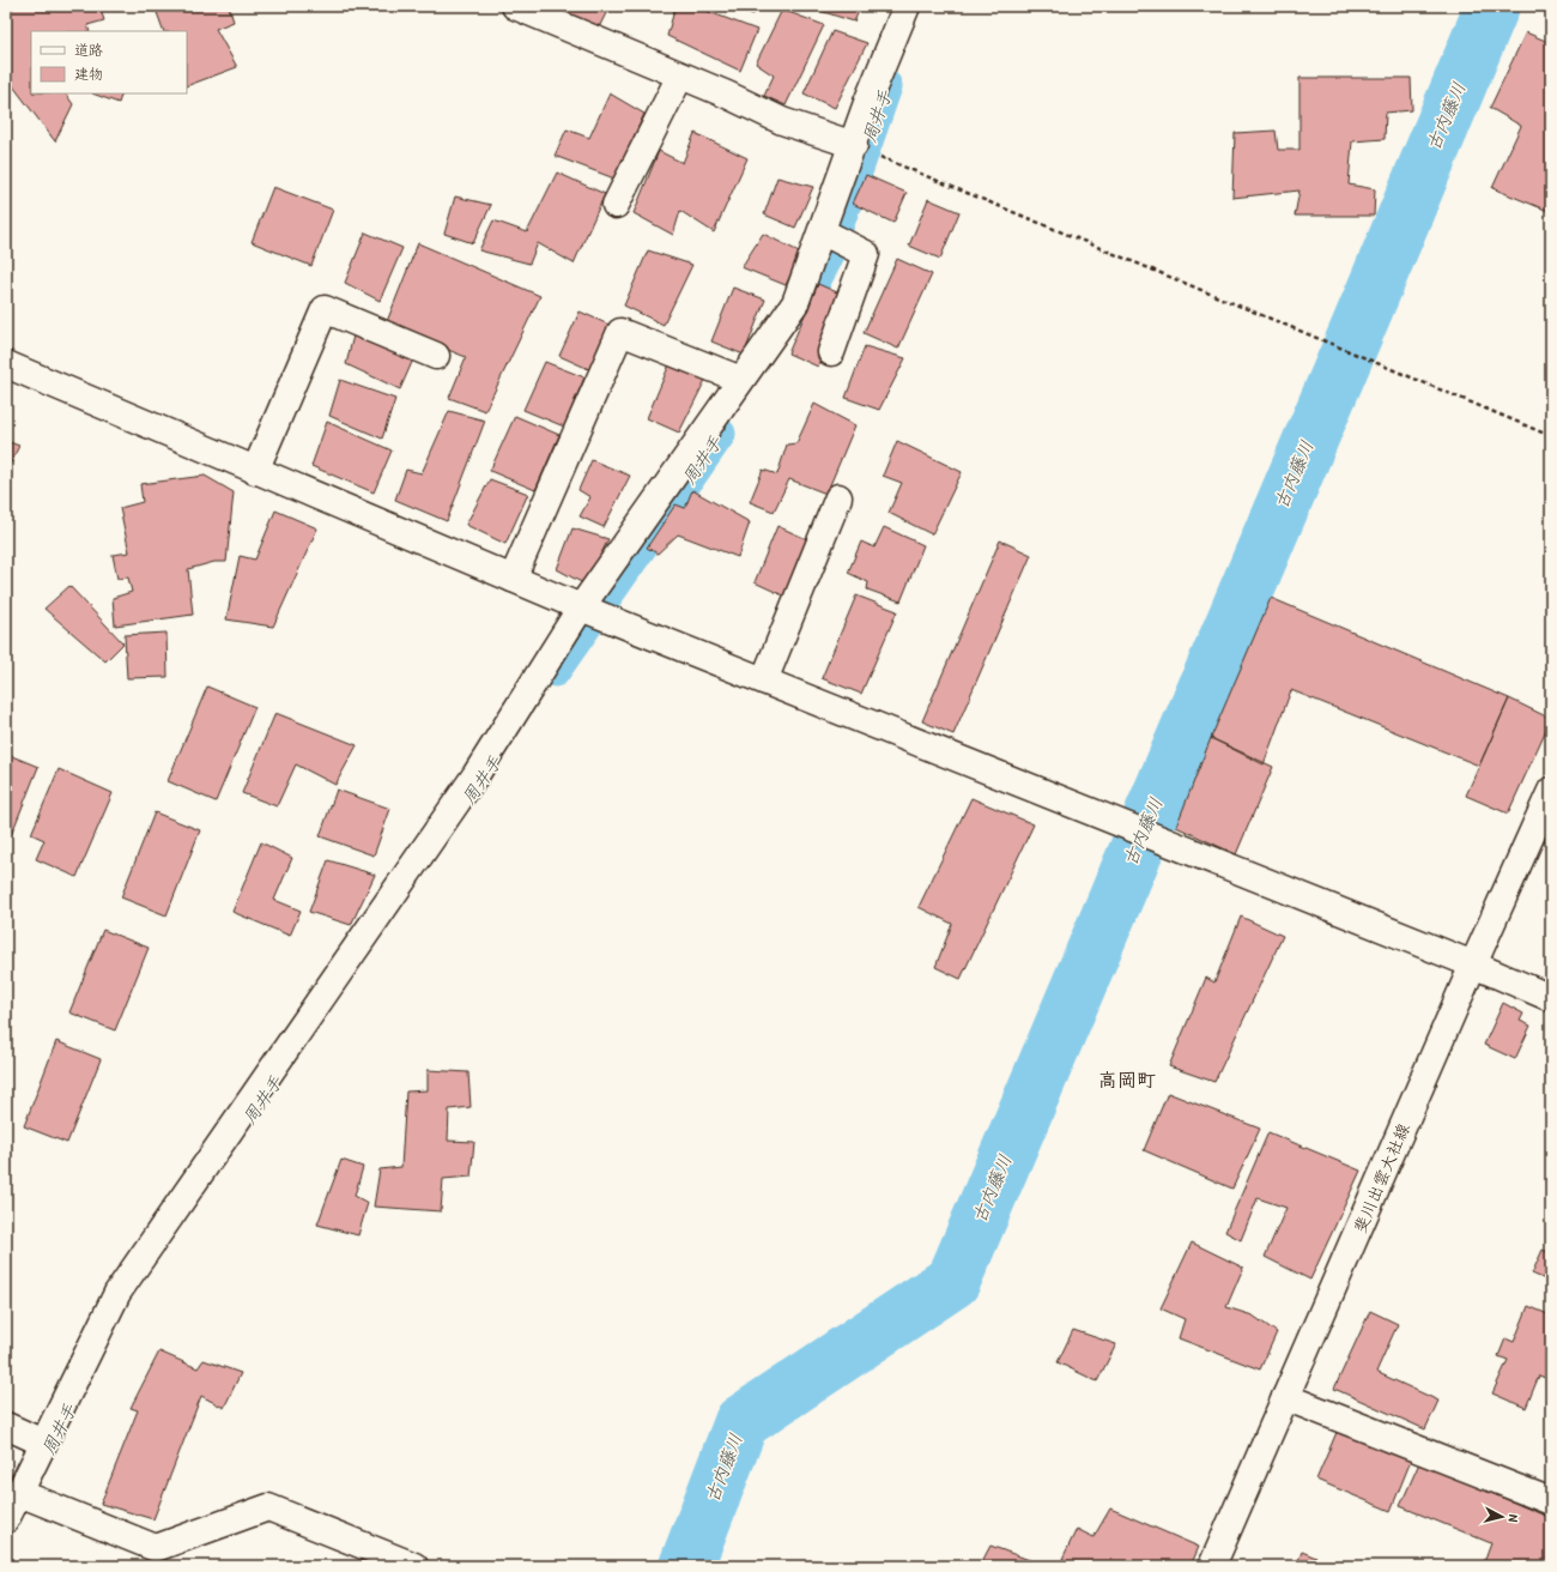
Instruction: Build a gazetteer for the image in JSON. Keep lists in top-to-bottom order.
{
  "streets": {
    "street": ["斐川出雲大社線"]
  },
  "districts": ["高岡町"],
  "water": ["周井手", "古内藤川"],
  "legend": ["道路", "建物"],
  "north": "right"
}
